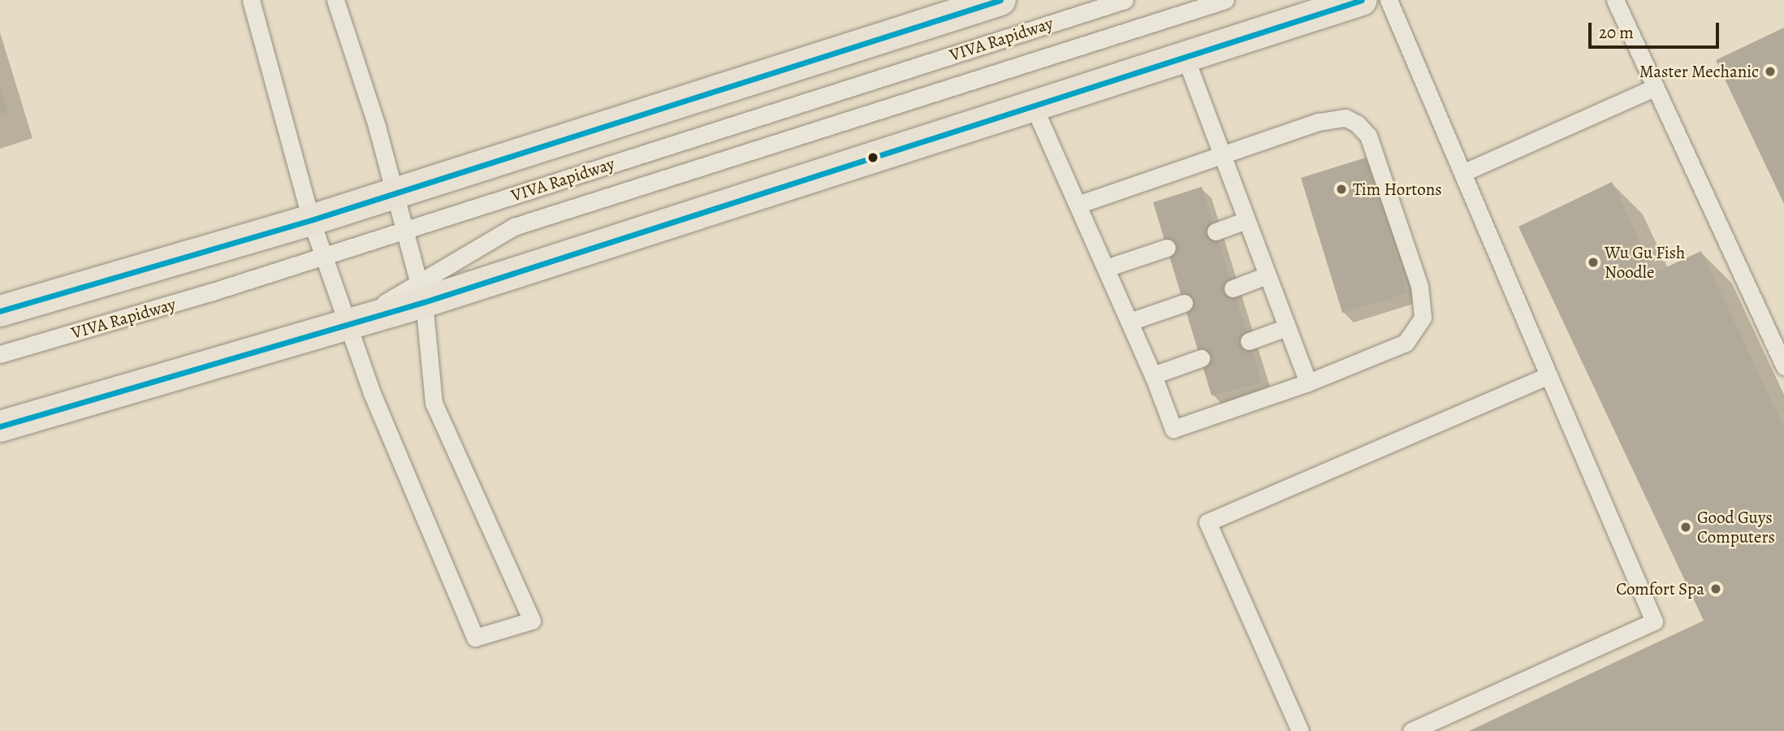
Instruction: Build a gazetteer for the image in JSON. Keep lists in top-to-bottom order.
{
  "streets": {
    "lane": ["VIVA Rapidway"]
  },
  "places": [
    "Master Mechanic",
    "Tim Hortons",
    "Wu Gu Fish Noodle",
    "Good Guys Computers",
    "Comfort Spa"
  ],
  "scale_bar": "20 m"
}
